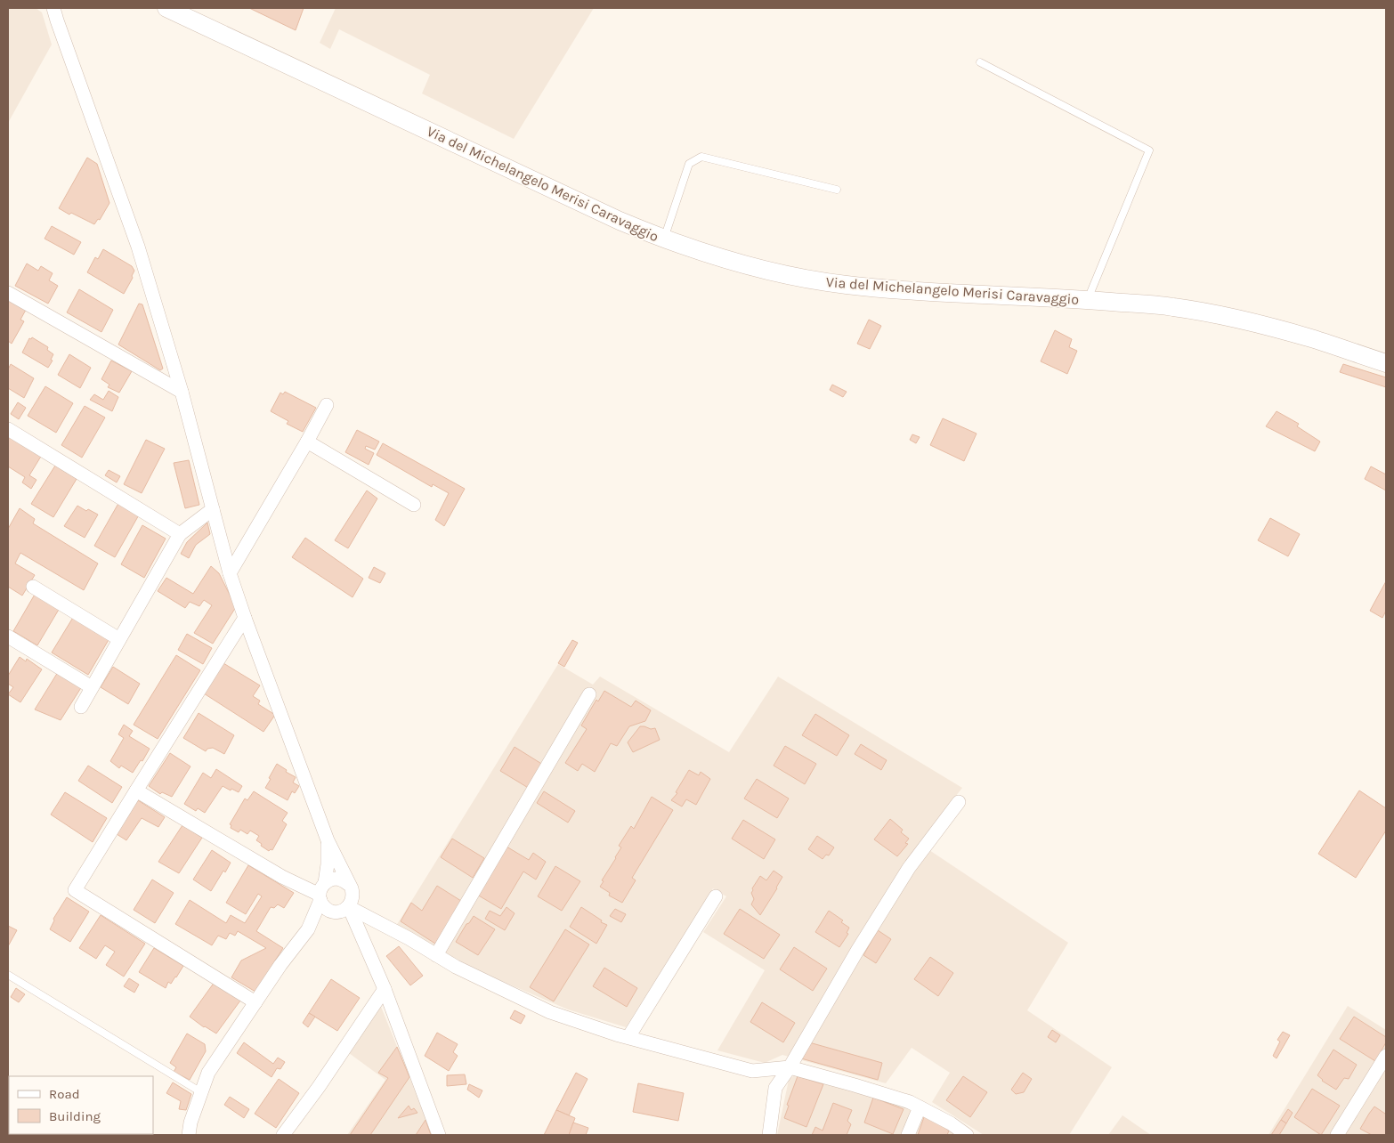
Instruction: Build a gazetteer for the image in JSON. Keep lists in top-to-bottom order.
{
  "streets": {
    "street": ["Via del Michelangelo Merisi Caravaggio"]
  },
  "legend": ["Road", "Building"]
}
